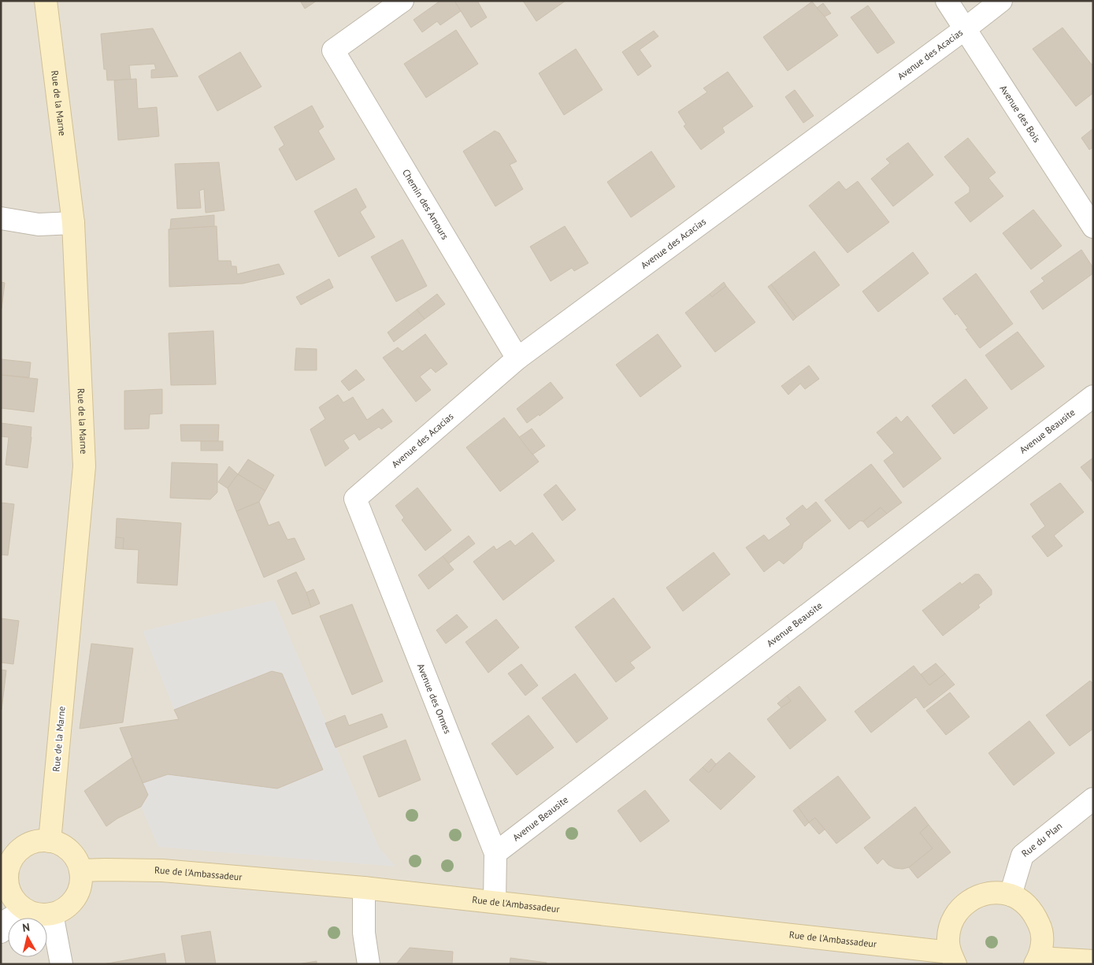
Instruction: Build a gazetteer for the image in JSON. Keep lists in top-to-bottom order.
{
  "streets": {
    "main road": ["Rue de la Marne", "Rue de l'Ambassadeur"],
    "street": [
      "Avenue des Acacias",
      "Avenue des Bois",
      "Chemin des Amours",
      "Avenue Beausite",
      "Avenue des Ormes",
      "Rue du Plan"
    ]
  },
  "crossings": [
    ["Avenue des Acacias", "Avenue des Bois"],
    ["Avenue des Acacias", "Chemin des Amours"],
    ["Avenue des Acacias", "Avenue des Ormes"],
    ["Rue de la Marne", "Rue de l'Ambassadeur"],
    ["Avenue Beausite", "Avenue des Ormes"],
    ["Avenue des Ormes", "Rue de l'Ambassadeur"]
  ],
  "north": "top"
}
